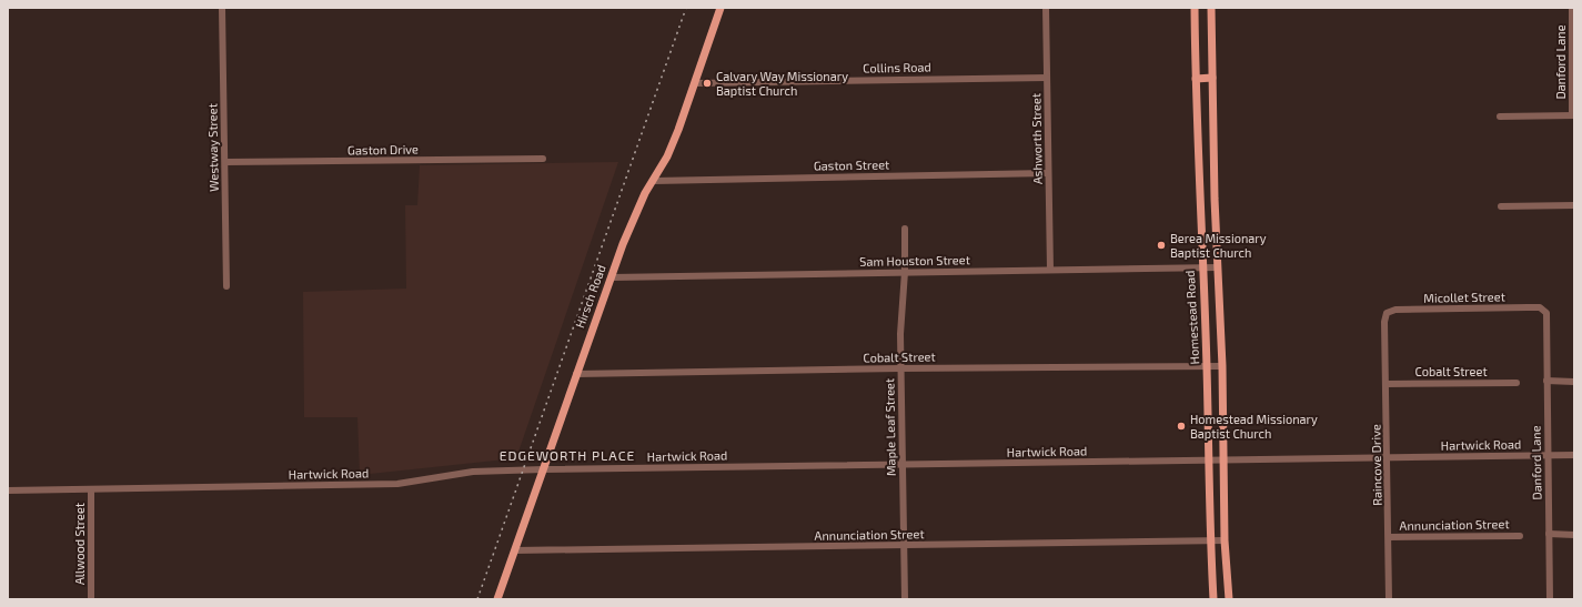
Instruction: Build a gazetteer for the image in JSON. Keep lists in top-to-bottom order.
{
  "streets": {
    "main road": ["Hirsch Road", "Homestead Road"],
    "street": [
      "Danford Lane",
      "Collins Road",
      "Ashworth Street",
      "Westway Street",
      "Gaston Drive",
      "Gaston Street",
      "Sam Houston Street",
      "Micollet Street",
      "Cobalt Street",
      "Maple Leaf Street",
      "Hartwick Road",
      "Raincove Drive",
      "Annunciation Street",
      "Allwood Street"
    ]
  },
  "crossings": [
    ["Danford Lane", "Micollet Street"],
    ["Danford Lane", "Hartwick Road"],
    ["Collins Road", "Ashworth Street"],
    ["Collins Road", "Hirsch Road"],
    ["Ashworth Street", "Gaston Street"],
    ["Ashworth Street", "Sam Houston Street"],
    ["Westway Street", "Gaston Drive"],
    ["Gaston Street", "Hirsch Road"],
    ["Sam Houston Street", "Hirsch Road"],
    ["Sam Houston Street", "Homestead Road"],
    ["Sam Houston Street", "Maple Leaf Street"],
    ["Hirsch Road", "Cobalt Street"],
    ["Hirsch Road", "Hartwick Road"],
    ["Hirsch Road", "Annunciation Street"],
    ["Micollet Street", "Raincove Drive"],
    ["Homestead Road", "Cobalt Street"],
    ["Homestead Road", "Hartwick Road"],
    ["Homestead Road", "Annunciation Street"],
    ["Cobalt Street", "Maple Leaf Street"],
    ["Cobalt Street", "Raincove Drive"],
    ["Maple Leaf Street", "Hartwick Road"],
    ["Maple Leaf Street", "Annunciation Street"],
    ["Hartwick Road", "Raincove Drive"],
    ["Hartwick Road", "Allwood Street"],
    ["Raincove Drive", "Annunciation Street"]
  ],
  "districts": ["EDGEWORTH PLACE"],
  "places": ["Calvary Way Missionary Baptist Church", "Berea Missionary Baptist Church", "Homestead Missionary Baptist Church"]
}
